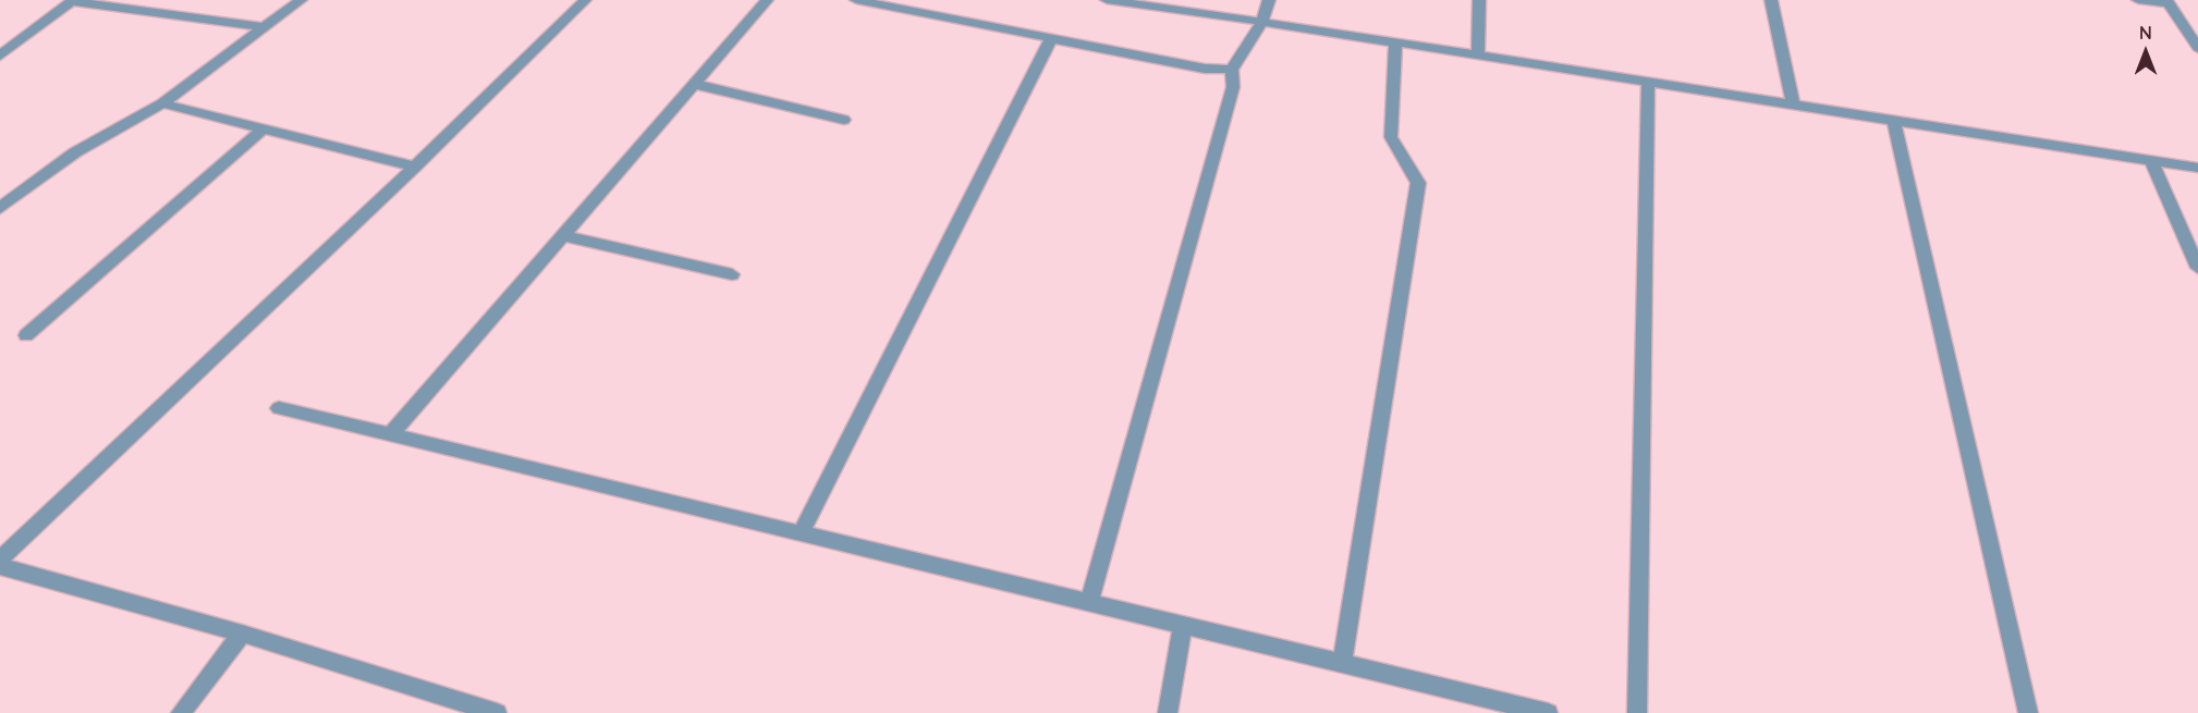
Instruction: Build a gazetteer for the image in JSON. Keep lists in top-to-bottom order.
{
  "north": "top"
}
